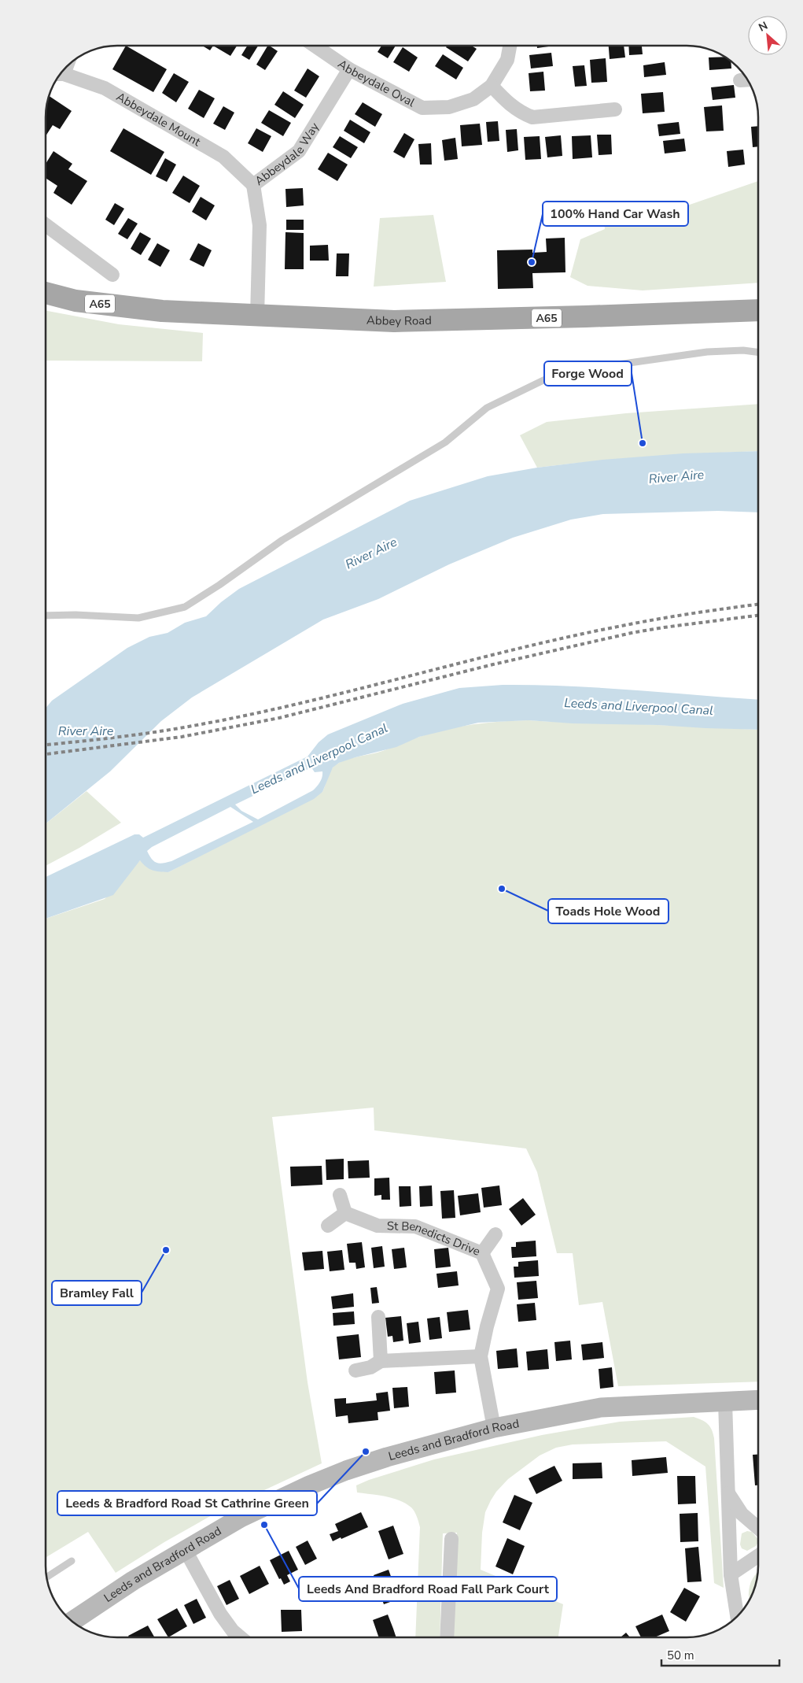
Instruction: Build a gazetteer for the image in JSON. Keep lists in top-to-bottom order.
{
  "streets": {
    "main road": ["A65", "Abbey Road", "Leeds and Bradford Road"],
    "street": [
      "Abbeydale Oval",
      "Abbeydale Mount",
      "Abbeydale Way",
      "St Benedicts Drive"
    ]
  },
  "crossings": [
    ["Abbeydale Oval", "Abbeydale Way"],
    ["Abbeydale Mount", "Abbeydale Way"],
    ["Abbeydale Way", "Abbey Road"],
    ["St Benedicts Drive", "Leeds and Bradford Road"]
  ],
  "water": ["River Aire", "Leeds and Liverpool Canal"],
  "places": [
    "100% Hand Car Wash",
    "Forge Wood",
    "Toads Hole Wood",
    "Bramley Fall",
    "Leeds & Bradford Road St Cathrine Green",
    "Leeds And Bradford Road Fall Park Court"
  ],
  "scale_bar": "50 m",
  "north": "top left"
}
